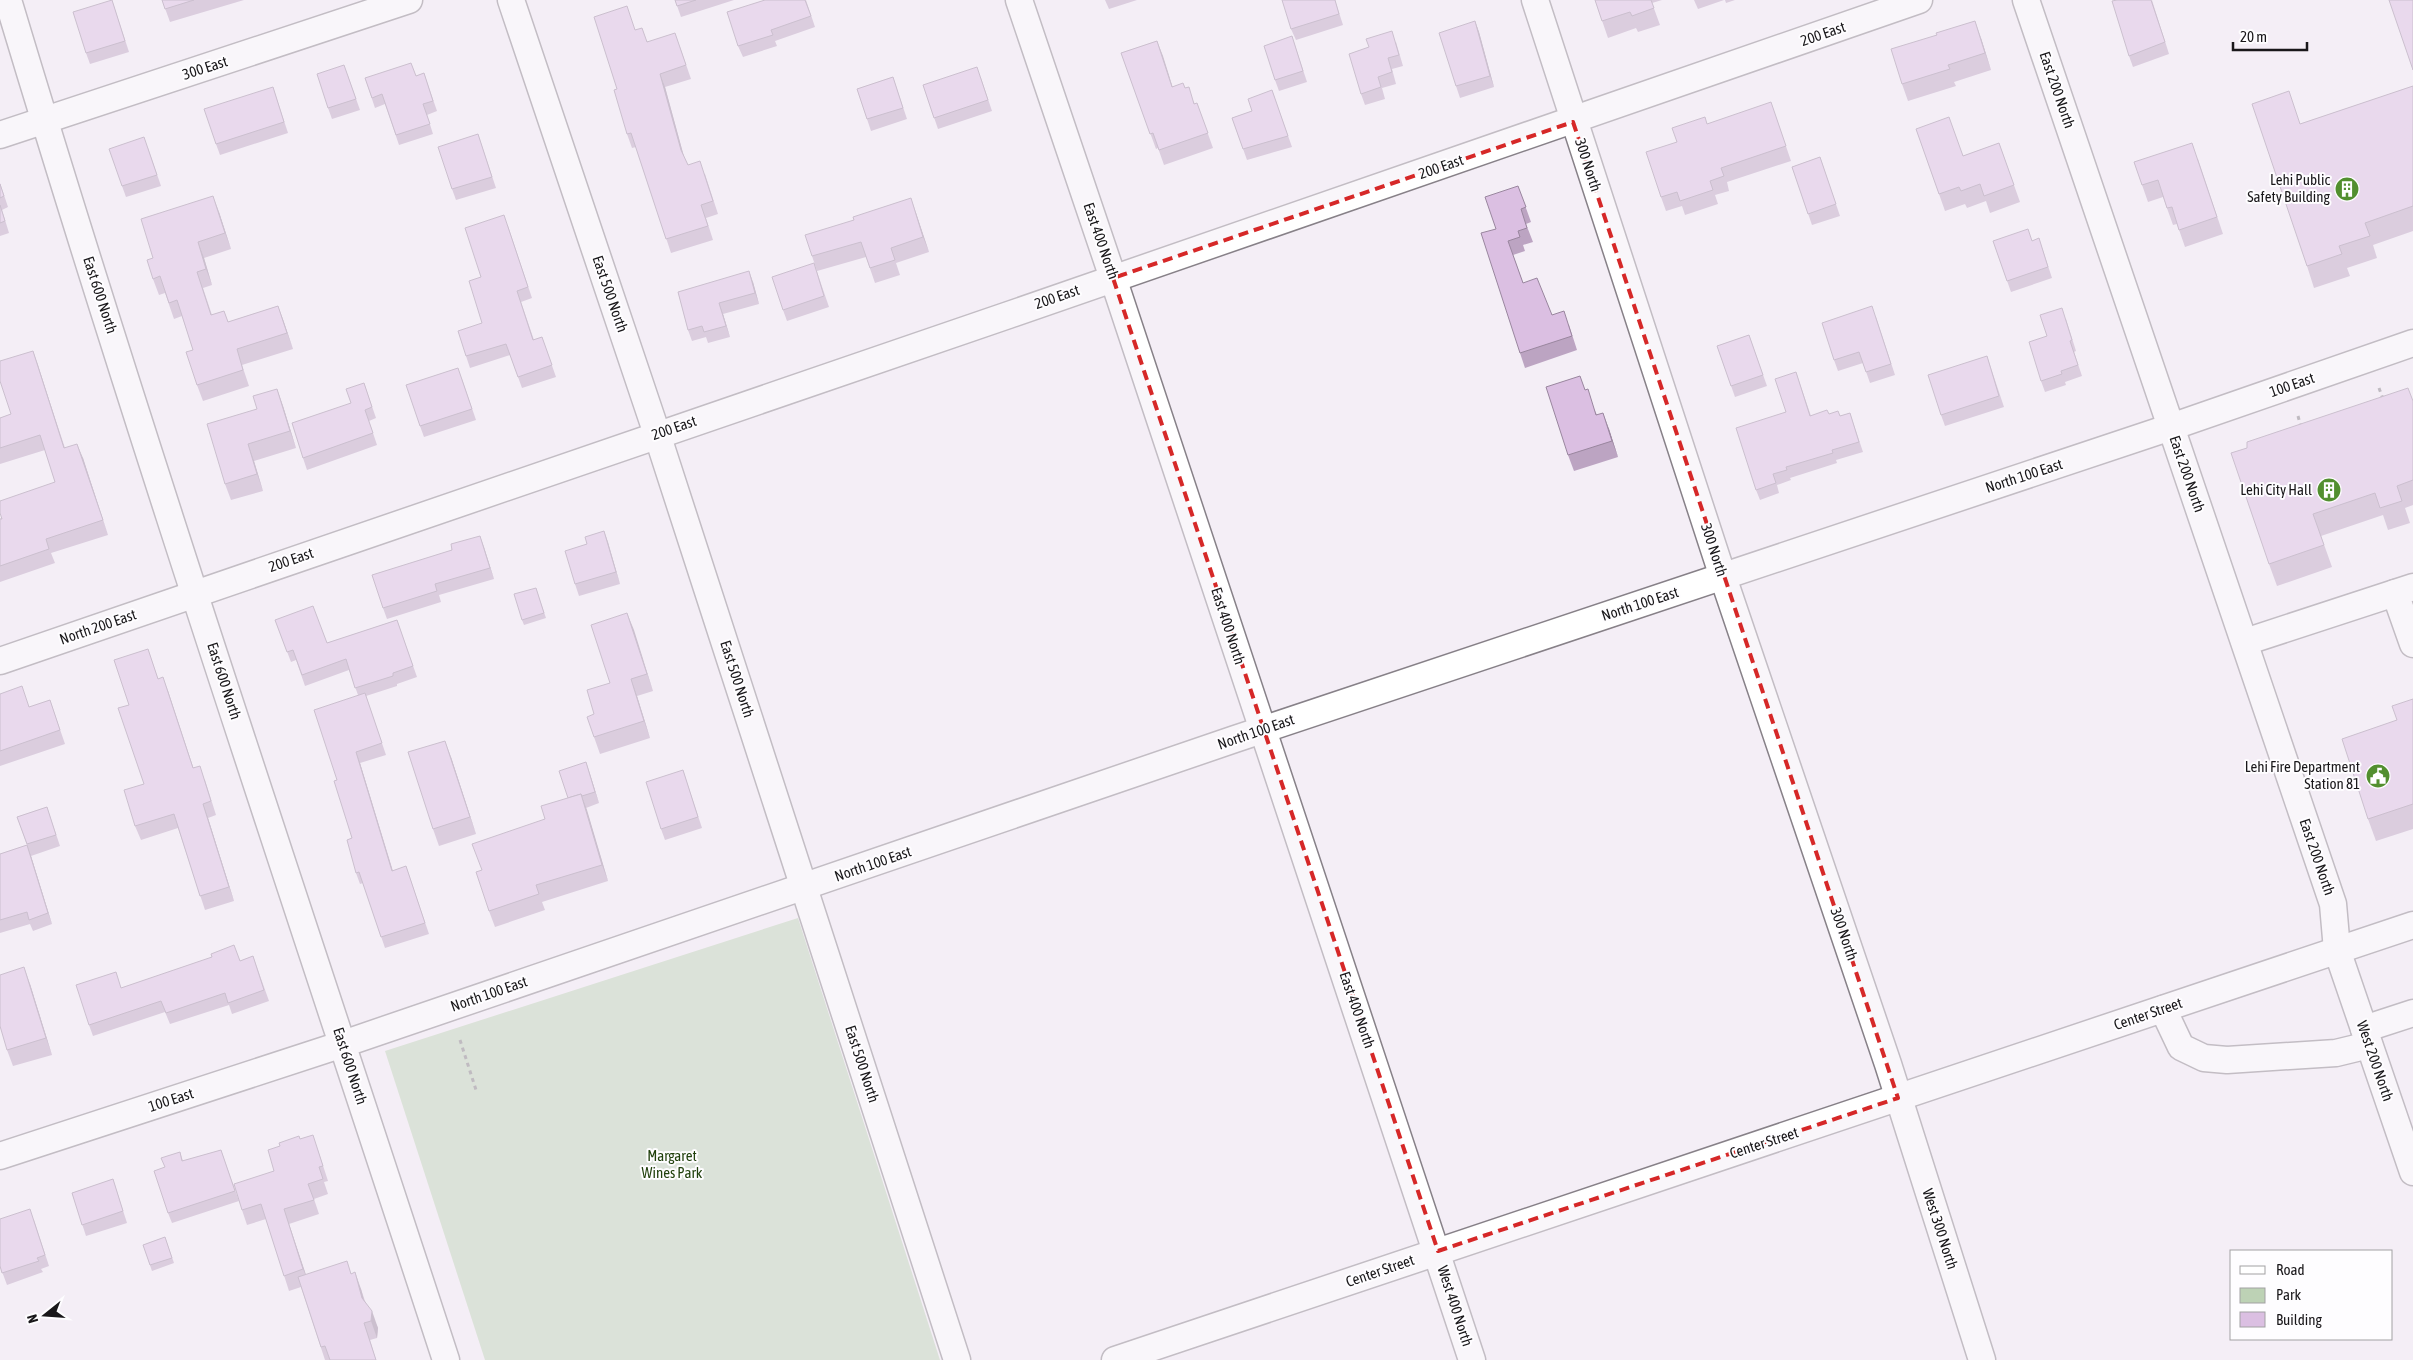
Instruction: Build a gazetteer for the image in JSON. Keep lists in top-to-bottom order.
{
  "streets": {
    "street": [
      "200 East",
      "300 East",
      "East 200 North",
      "300 North",
      "East 400 North",
      "East 500 North",
      "East 600 North",
      "100 East",
      "North 100 East",
      "North 200 East",
      "Center Street",
      "West 200 North",
      "West 300 North",
      "West 400 North"
    ]
  },
  "crossings": [
    ["200 East", "300 North"],
    ["200 East", "East 400 North"],
    ["200 East", "East 500 North"],
    ["200 East", "East 600 North"],
    ["200 East", "North 200 East"],
    ["300 East", "East 600 North"],
    ["East 200 North", "100 East"],
    ["East 200 North", "North 100 East"],
    ["East 200 North", "Center Street"],
    ["East 200 North", "West 200 North"],
    ["300 North", "North 100 East"],
    ["300 North", "Center Street"],
    ["300 North", "West 300 North"],
    ["East 400 North", "North 100 East"],
    ["East 400 North", "Center Street"],
    ["East 400 North", "West 400 North"],
    ["East 500 North", "North 100 East"],
    ["East 600 North", "100 East"],
    ["East 600 North", "North 100 East"],
    ["East 600 North", "North 200 East"],
    ["100 East", "North 100 East"],
    ["Center Street", "West 200 North"],
    ["Center Street", "West 300 North"],
    ["Center Street", "West 400 North"]
  ],
  "parks": ["Margaret Wines Park"],
  "places": {
    "building": ["Lehi Public Safety Building", "Lehi City Hall"],
    "public building": ["Lehi Fire Department Station 81"]
  },
  "legend": ["Road", "Park", "Building"],
  "scale_bar": "20 m",
  "north": "left"
}
